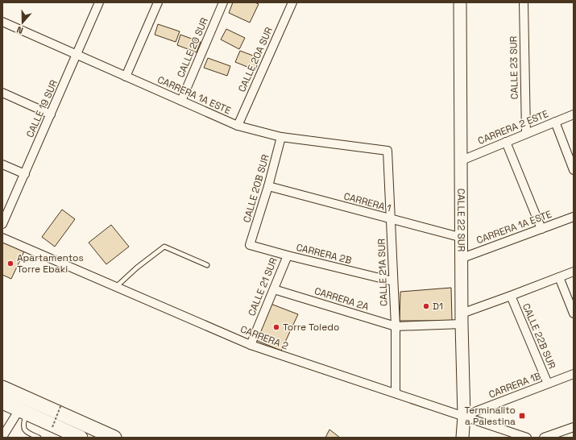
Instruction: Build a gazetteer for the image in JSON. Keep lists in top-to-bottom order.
{
  "streets": {
    "main road": ["CALLE 22 SUR"],
    "street": [
      "CALLE 20 SUR",
      "CALLE 20A SUR",
      "CALLE 23 SUR",
      "CARRERA 1A ESTE",
      "CALLE 19 SUR",
      "CARRERA 2 ESTE",
      "CALLE 20B SUR",
      "CARRERA 1",
      "CARRERA 2B",
      "CALLE 21A SUR",
      "CALLE 21 SUR",
      "CARRERA 2A",
      "CALLE 22B SUR",
      "CARRERA 2",
      "CARRERA 1B"
    ]
  },
  "crossings": [
    ["CALLE 20 SUR", "CARRERA 1A ESTE"],
    ["CALLE 20A SUR", "CARRERA 1A ESTE"],
    ["CALLE 23 SUR", "CARRERA 2 ESTE"],
    ["CARRERA 1A ESTE", "CALLE 19 SUR"],
    ["CARRERA 1A ESTE", "CALLE 20B SUR"],
    ["CARRERA 1A ESTE", "CALLE 22 SUR"],
    ["CARRERA 1A ESTE", "CALLE 21A SUR"],
    ["CARRERA 2 ESTE", "CALLE 22 SUR"],
    ["CALLE 20B SUR", "CARRERA 1"],
    ["CALLE 20B SUR", "CARRERA 2B"],
    ["CARRERA 1", "CALLE 22 SUR"],
    ["CARRERA 1", "CALLE 21A SUR"],
    ["CALLE 22 SUR", "CARRERA 2A"],
    ["CALLE 22 SUR", "CARRERA 2"],
    ["CALLE 22 SUR", "CARRERA 1B"],
    ["CARRERA 2B", "CALLE 21A SUR"],
    ["CARRERA 2B", "CALLE 21 SUR"],
    ["CALLE 21A SUR", "CARRERA 2A"],
    ["CALLE 21A SUR", "CARRERA 2"],
    ["CALLE 21 SUR", "CARRERA 2A"],
    ["CALLE 21 SUR", "CARRERA 2"],
    ["CALLE 22B SUR", "CARRERA 1B"],
    ["CARRERA 2", "CARRERA 1B"]
  ],
  "places": {
    "other": ["Apartamentos Torre Ebaki", "D1", "Torre Toledo"],
    "transit": ["Terminalito a Palestina"]
  },
  "north": "bottom"
}
